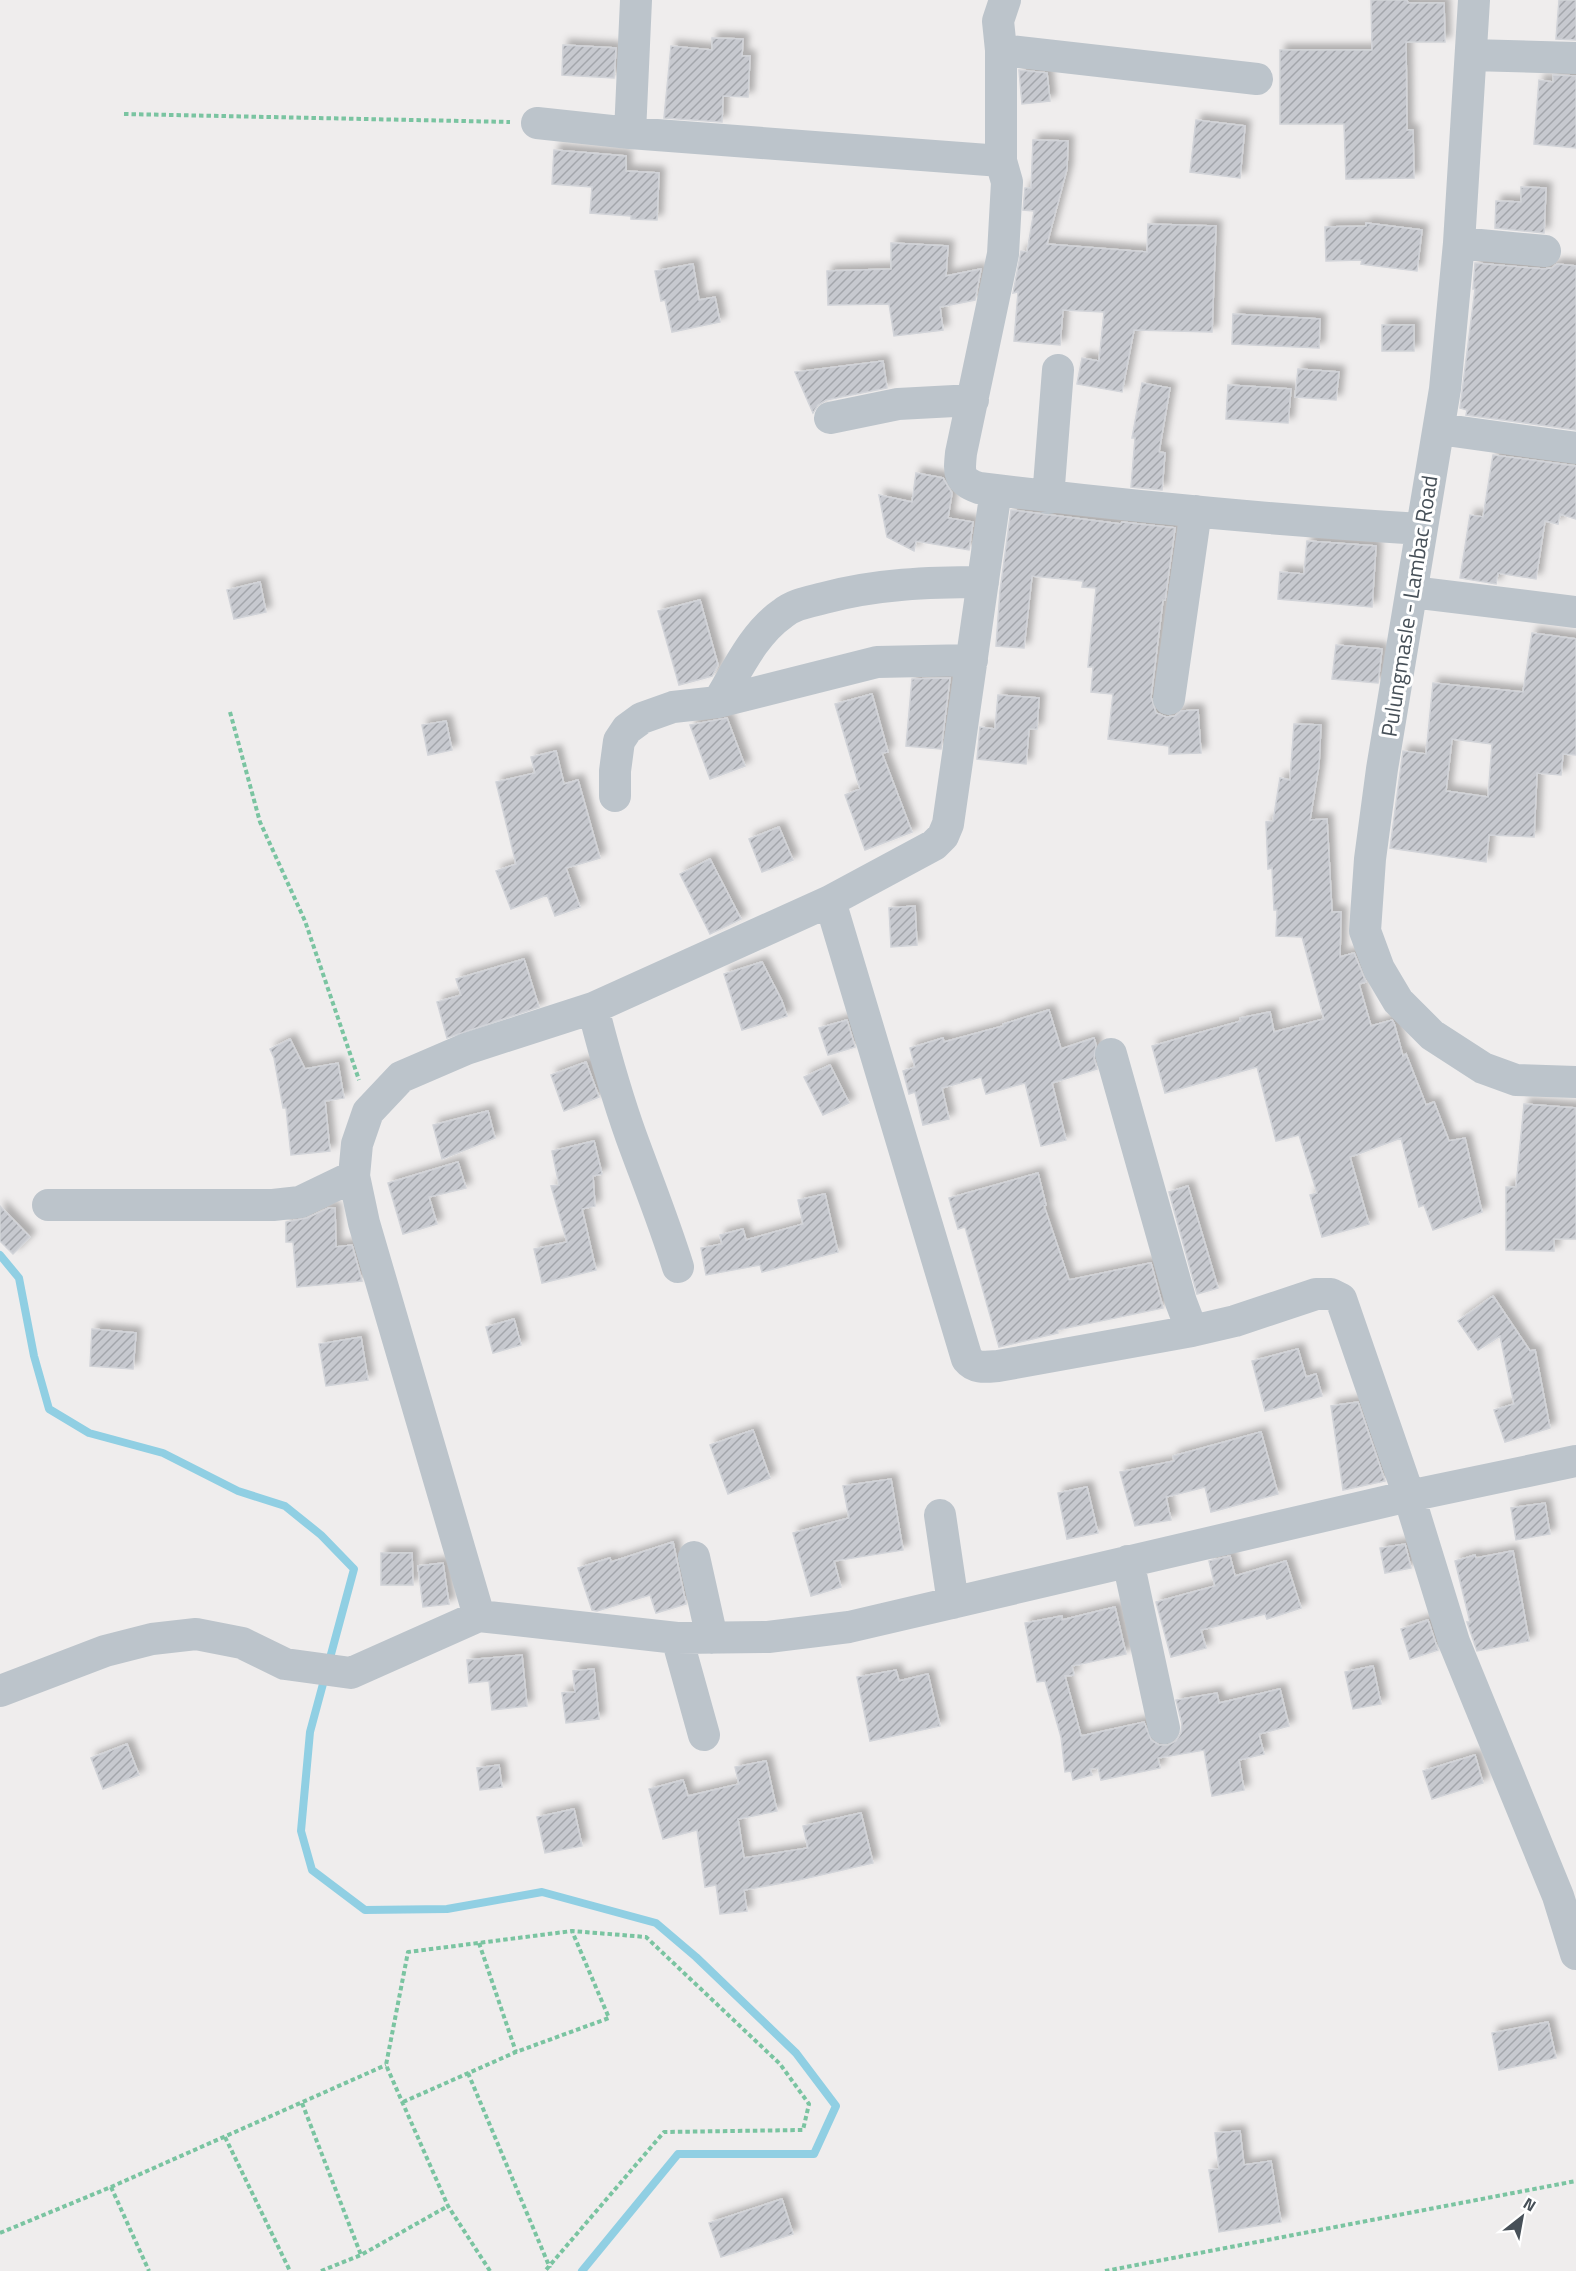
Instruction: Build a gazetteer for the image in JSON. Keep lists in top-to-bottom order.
{
  "streets": {
    "street": ["Pulungmasle - Lambac Road"]
  },
  "north": "top right"
}
